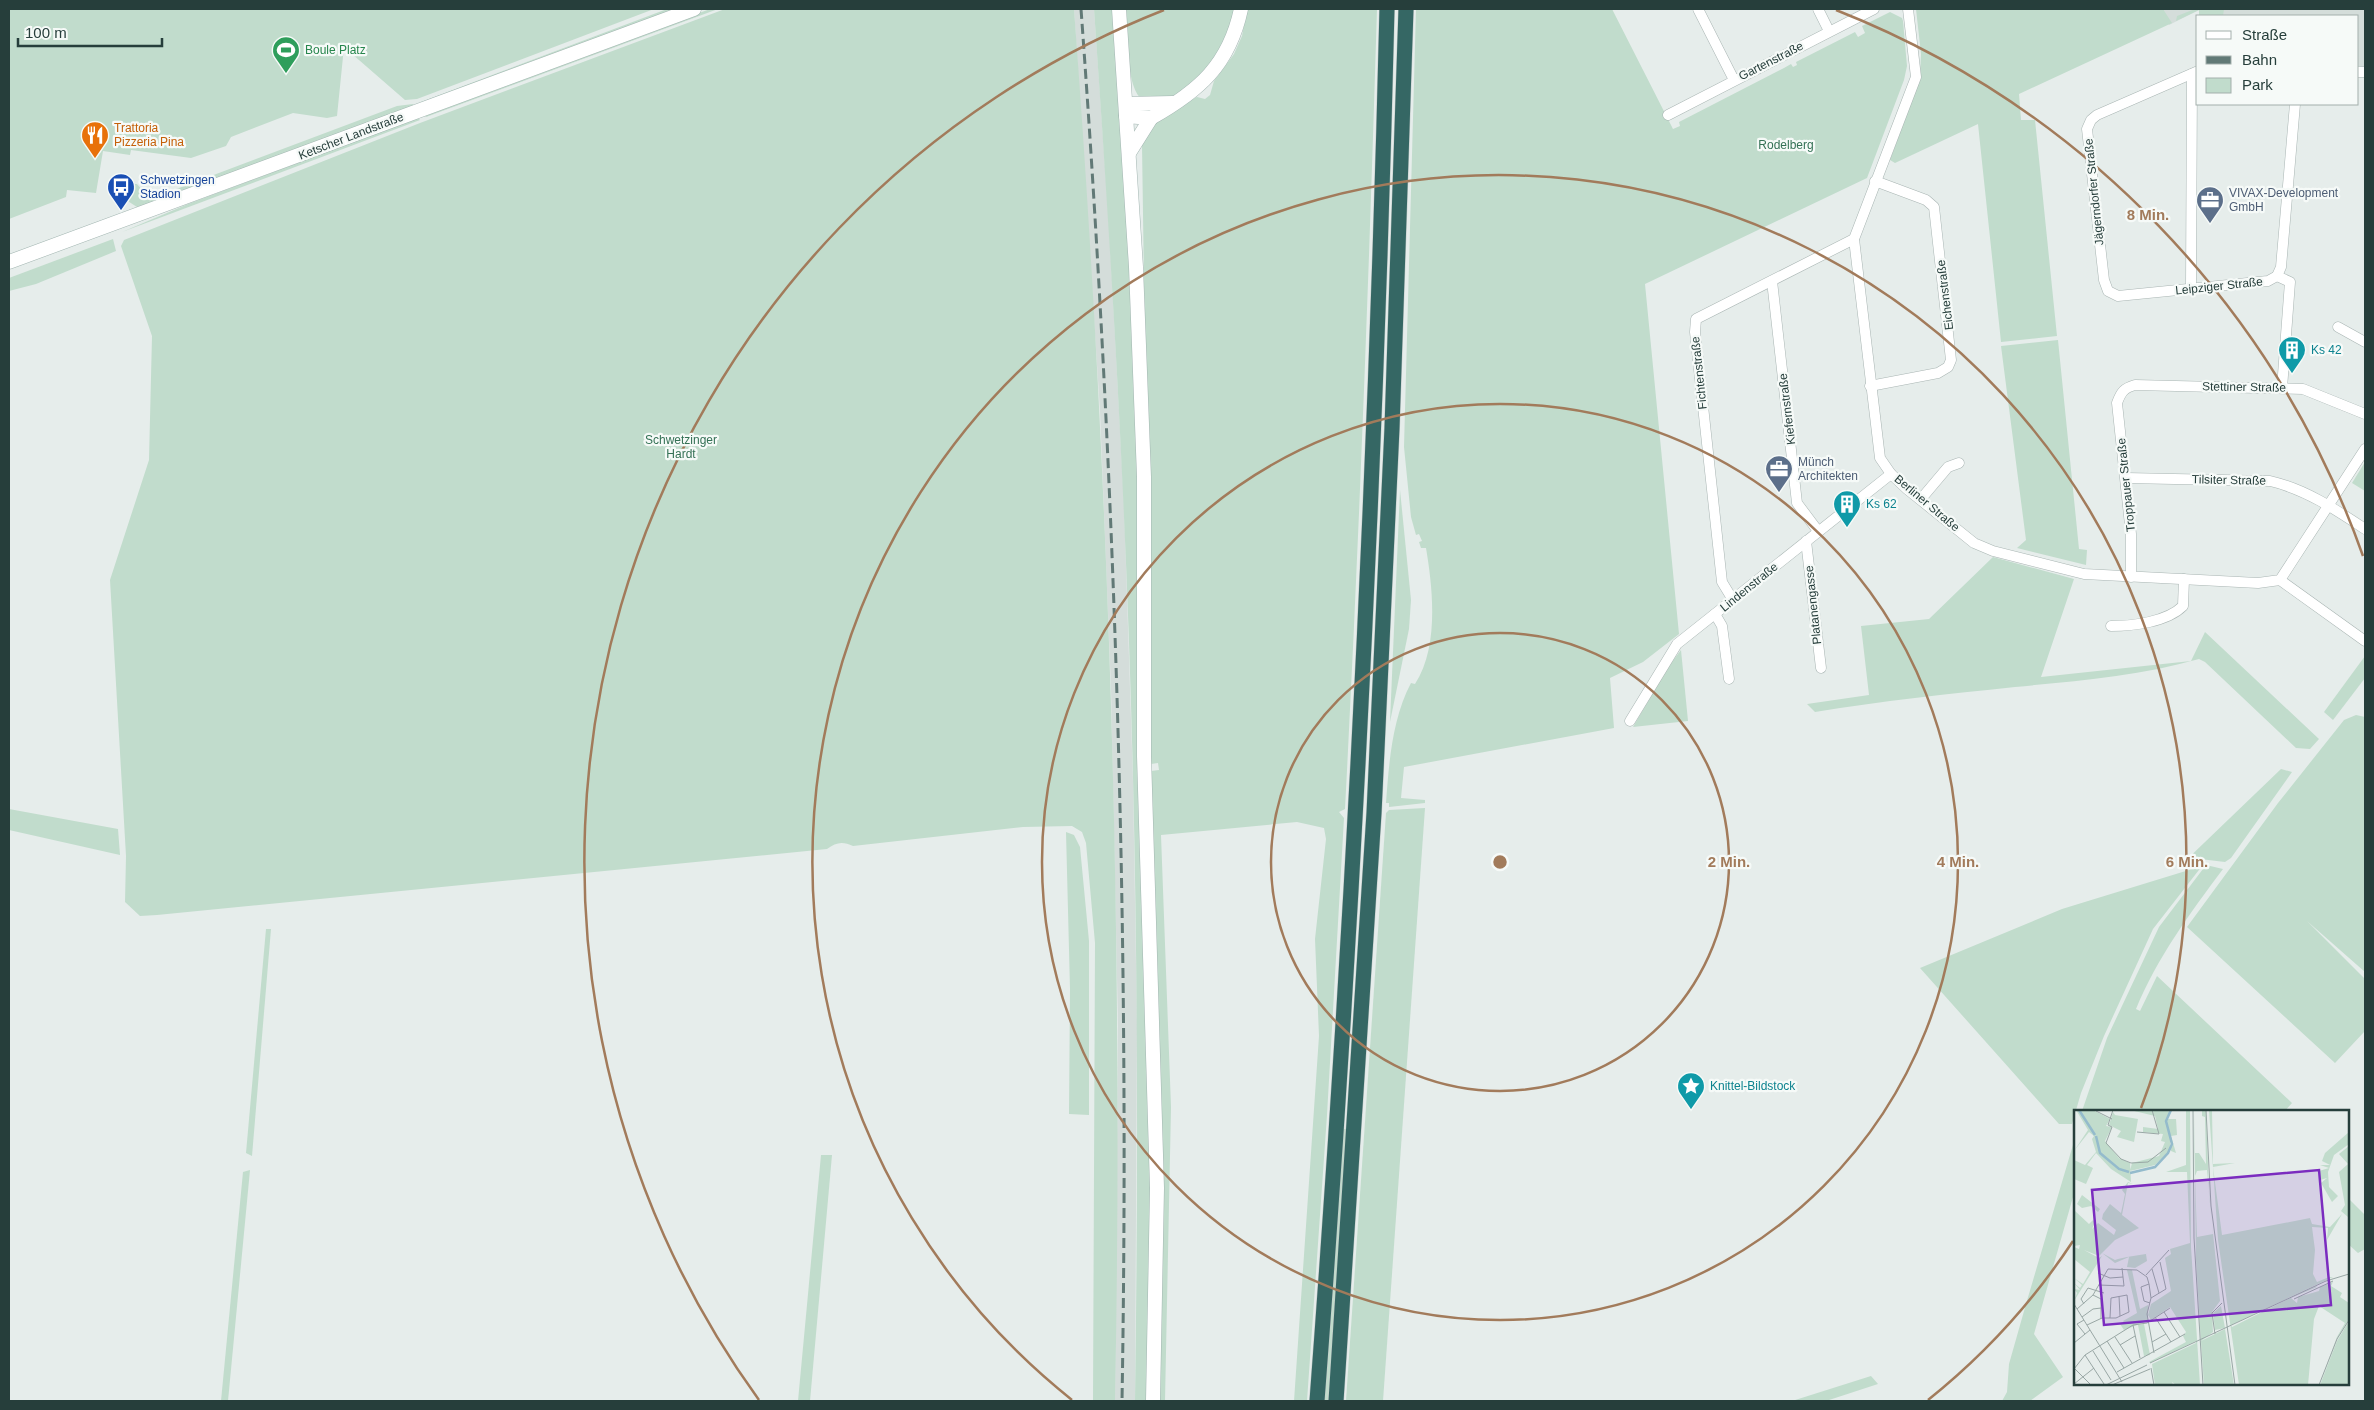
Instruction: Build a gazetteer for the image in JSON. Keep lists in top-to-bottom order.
{
  "streets": {
    "main road": ["Ketscher Landstraße"],
    "street": [
      "Gartenstraße",
      "Jägerndorfer Straße",
      "Leipziger Straße",
      "Eichenstraße",
      "Fichtenstraße",
      "Stettiner Straße",
      "Kiefernstraße",
      "Tilsiter Straße",
      "Troppauer Straße",
      "Berliner Straße",
      "Lindenstraße",
      "Platanengasse"
    ]
  },
  "crossings": [
    ["Jägerndorfer Straße", "Leipziger Straße"],
    ["Eichenstraße", "Berliner Straße"],
    ["Fichtenstraße", "Kiefernstraße"],
    ["Fichtenstraße", "Berliner Straße"],
    ["Fichtenstraße", "Lindenstraße"],
    ["Stettiner Straße", "Troppauer Straße"],
    ["Kiefernstraße", "Lindenstraße"],
    ["Tilsiter Straße", "Troppauer Straße"],
    ["Troppauer Straße", "Berliner Straße"],
    ["Berliner Straße", "Lindenstraße"],
    ["Lindenstraße", "Platanengasse"]
  ],
  "parks": ["Rodelberg", "Schwetzinger Hardt"],
  "places": {
    "sports": ["Boule Platz"],
    "restaurant": ["Trattoria Pizzeria Pina"],
    "bus stop": ["Schwetzingen Stadion"],
    "office": ["VIVAX-Development GmbH", "Münch Architekten"],
    "building": ["Ks 42", "Ks 62"],
    "place": ["Knittel-Bildstock"]
  },
  "legend": ["Straße", "Bahn", "Park"],
  "scale_bar": "100 m",
  "rings": [
    "8 Min.",
    "2 Min.",
    "4 Min.",
    "6 Min."
  ]
}
